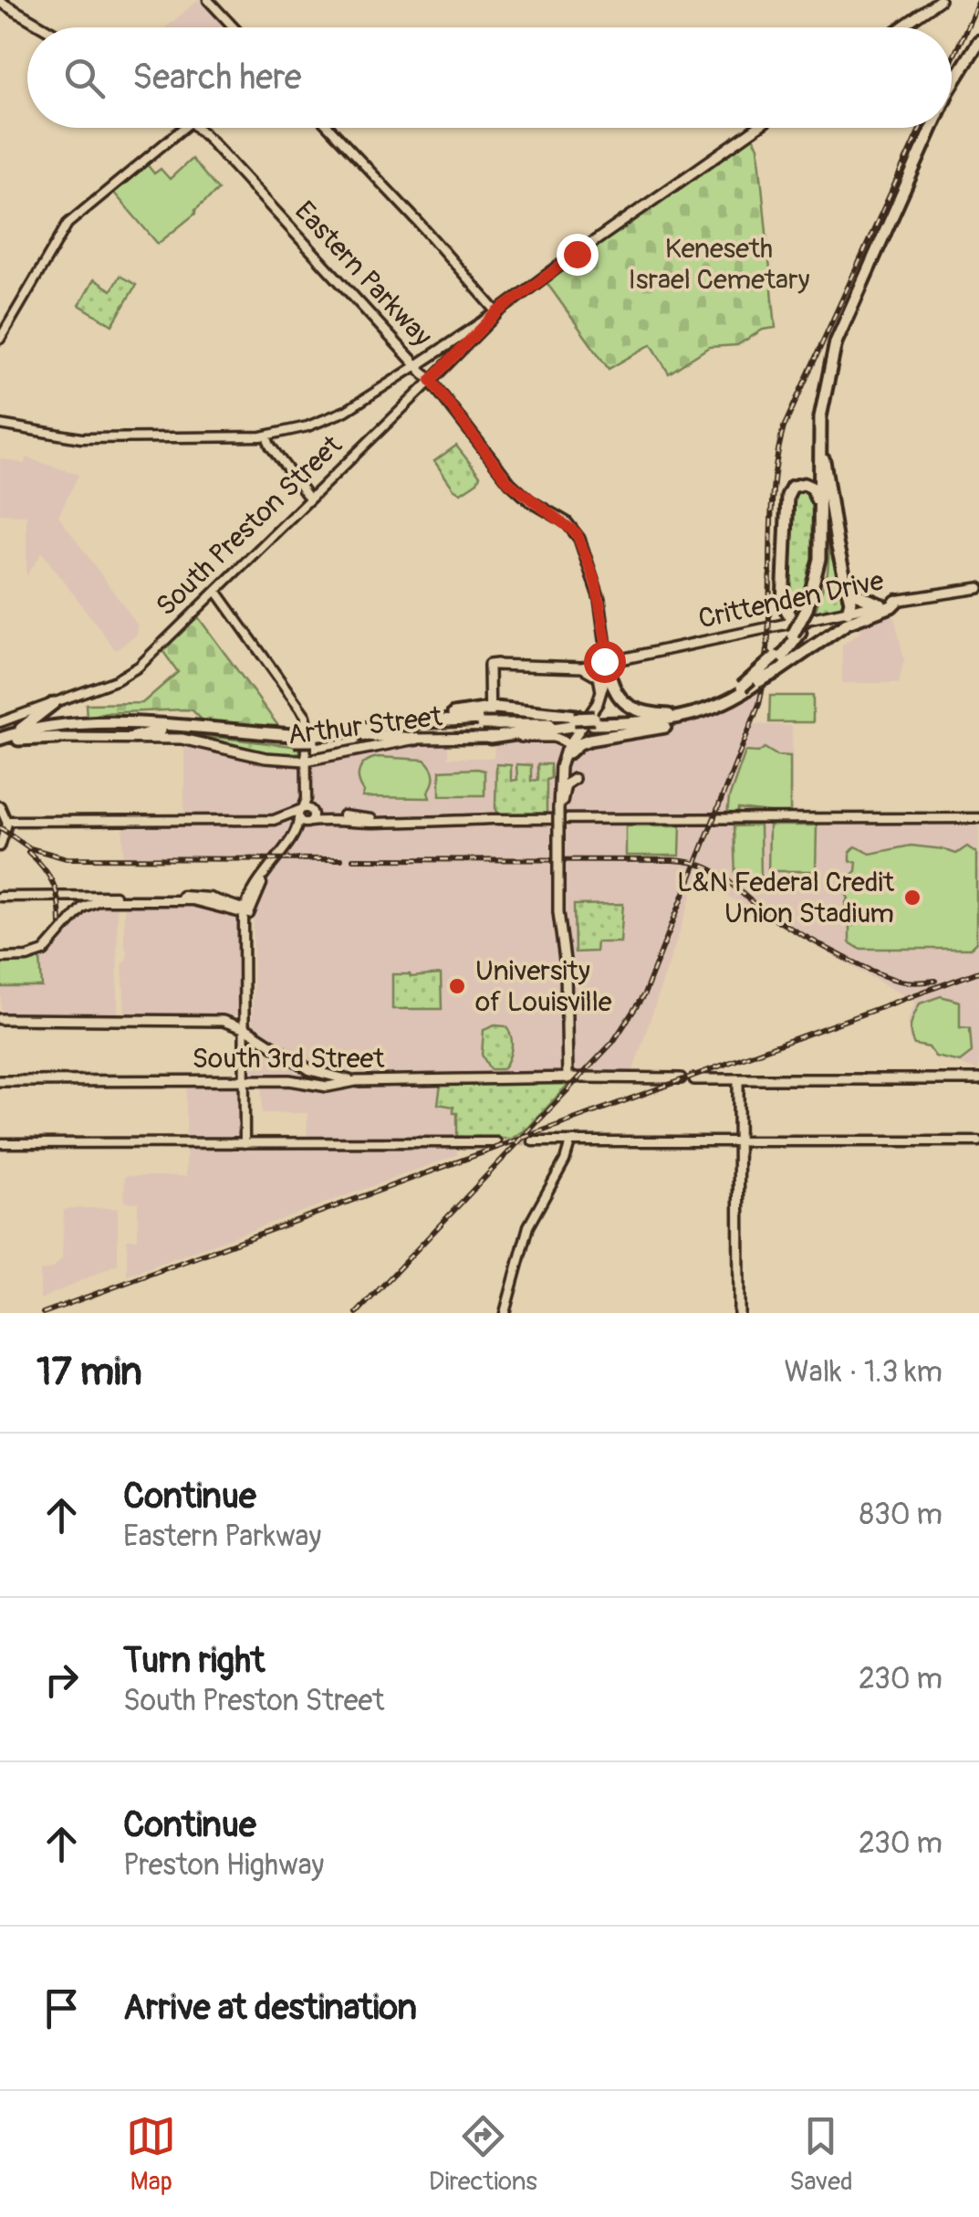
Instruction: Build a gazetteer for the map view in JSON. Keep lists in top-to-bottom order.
{
  "streets": {
    "main road": [
      "Eastern Parkway",
      "South Preston Street",
      "Crittenden Drive",
      "Arthur Street",
      "South 3rd Street"
    ]
  },
  "crossings": [
    ["Eastern Parkway", "South Preston Street"],
    ["Eastern Parkway", "Crittenden Drive"],
    ["Eastern Parkway", "Arthur Street"],
    ["Eastern Parkway", "South 3rd Street"]
  ],
  "parks": ["Keneseth Israel Cemetary"],
  "places": ["L&N Federal Credit Union Stadium", "University of Louisville"],
  "page": {
    "search": "Search here",
    "heading": ["17 min", "Walk · 1.3 km"],
    "list": [
      ["Continue", "Eastern Parkway", "830 m"],
      ["Turn right", "South Preston Street", "230 m"],
      ["Continue", "Preston Highway", "230 m"],
      "Arrive at destination"
    ],
    "nav": ["Map", "Directions", "Saved"]
  }
}
